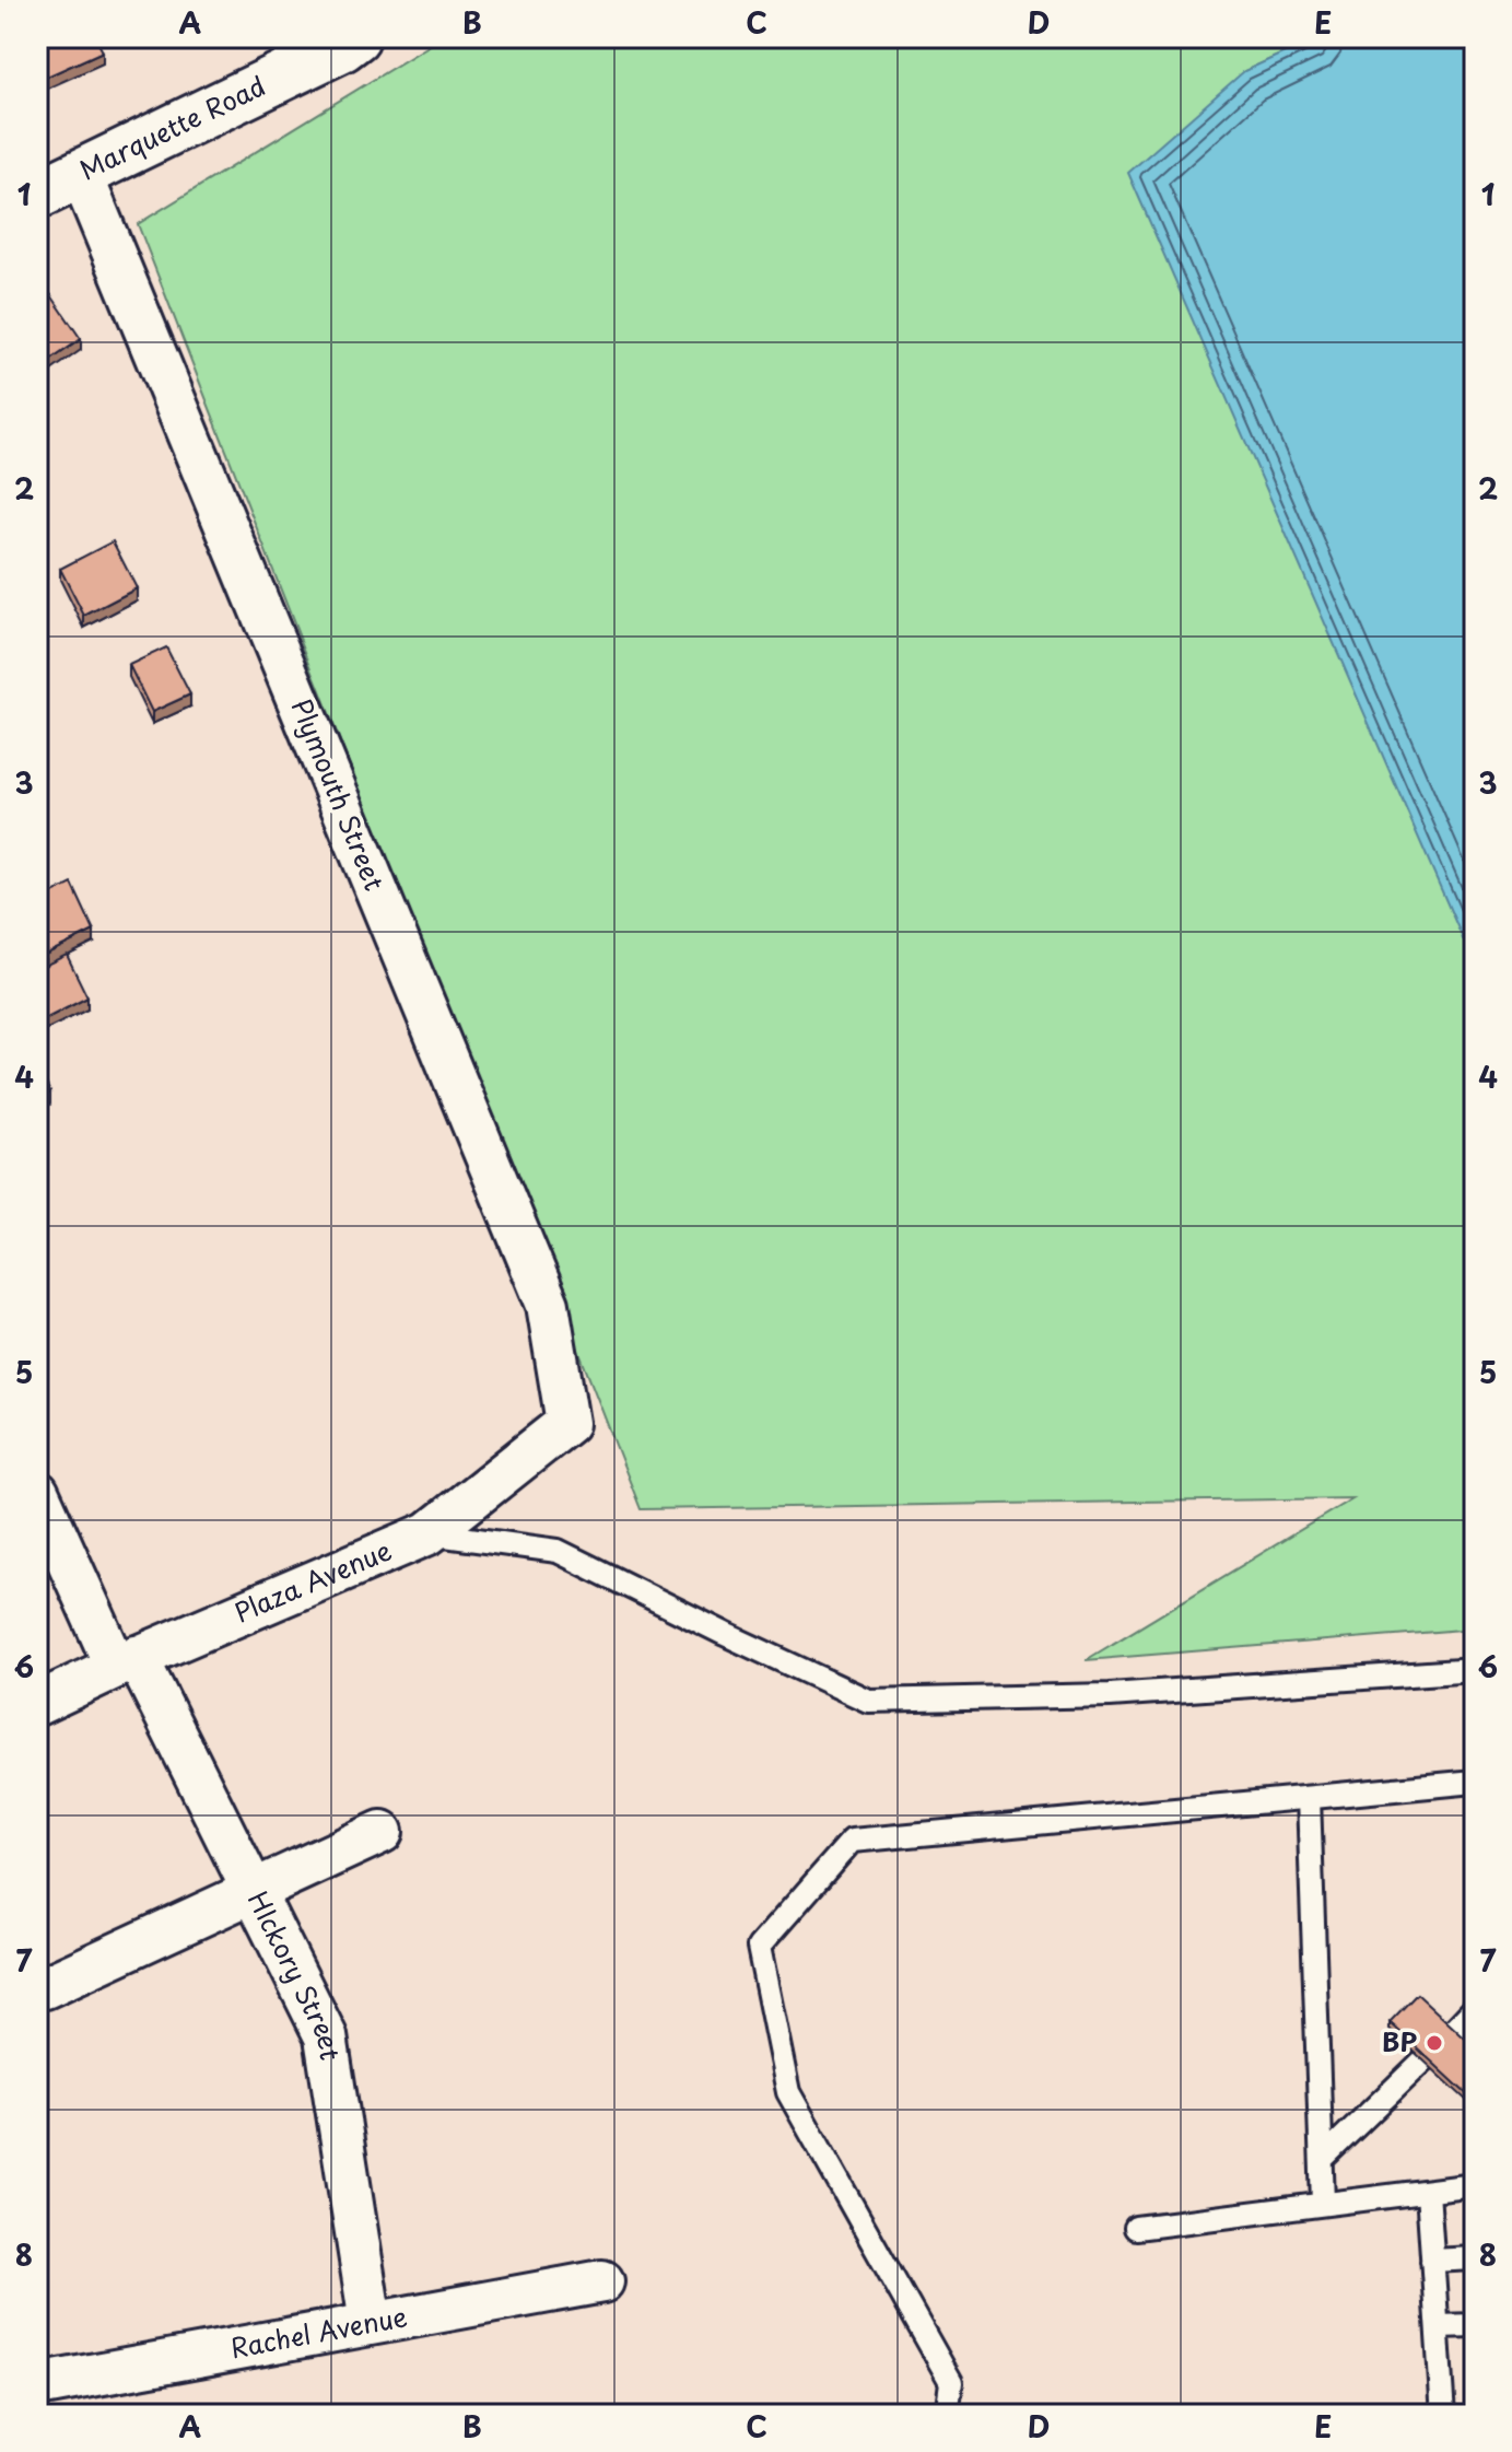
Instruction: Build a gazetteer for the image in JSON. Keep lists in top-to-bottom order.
{
  "streets": {
    "street": [
      "Marquette Road",
      "Plymouth Street",
      "Plaza Avenue",
      "HIckory Street",
      "Rachel Avenue"
    ]
  },
  "crossings": [
    ["Marquette Road", "Plymouth Street"],
    ["Plymouth Street", "Plaza Avenue"],
    ["Plaza Avenue", "HIckory Street"],
    ["HIckory Street", "Rachel Avenue"]
  ],
  "places": ["BP"],
  "grid": {
    "columns": [
      "A",
      "B",
      "C",
      "D",
      "E"
    ],
    "rows": [
      "1",
      "2",
      "3",
      "4",
      "5",
      "6",
      "7",
      "8"
    ]
  }
}
